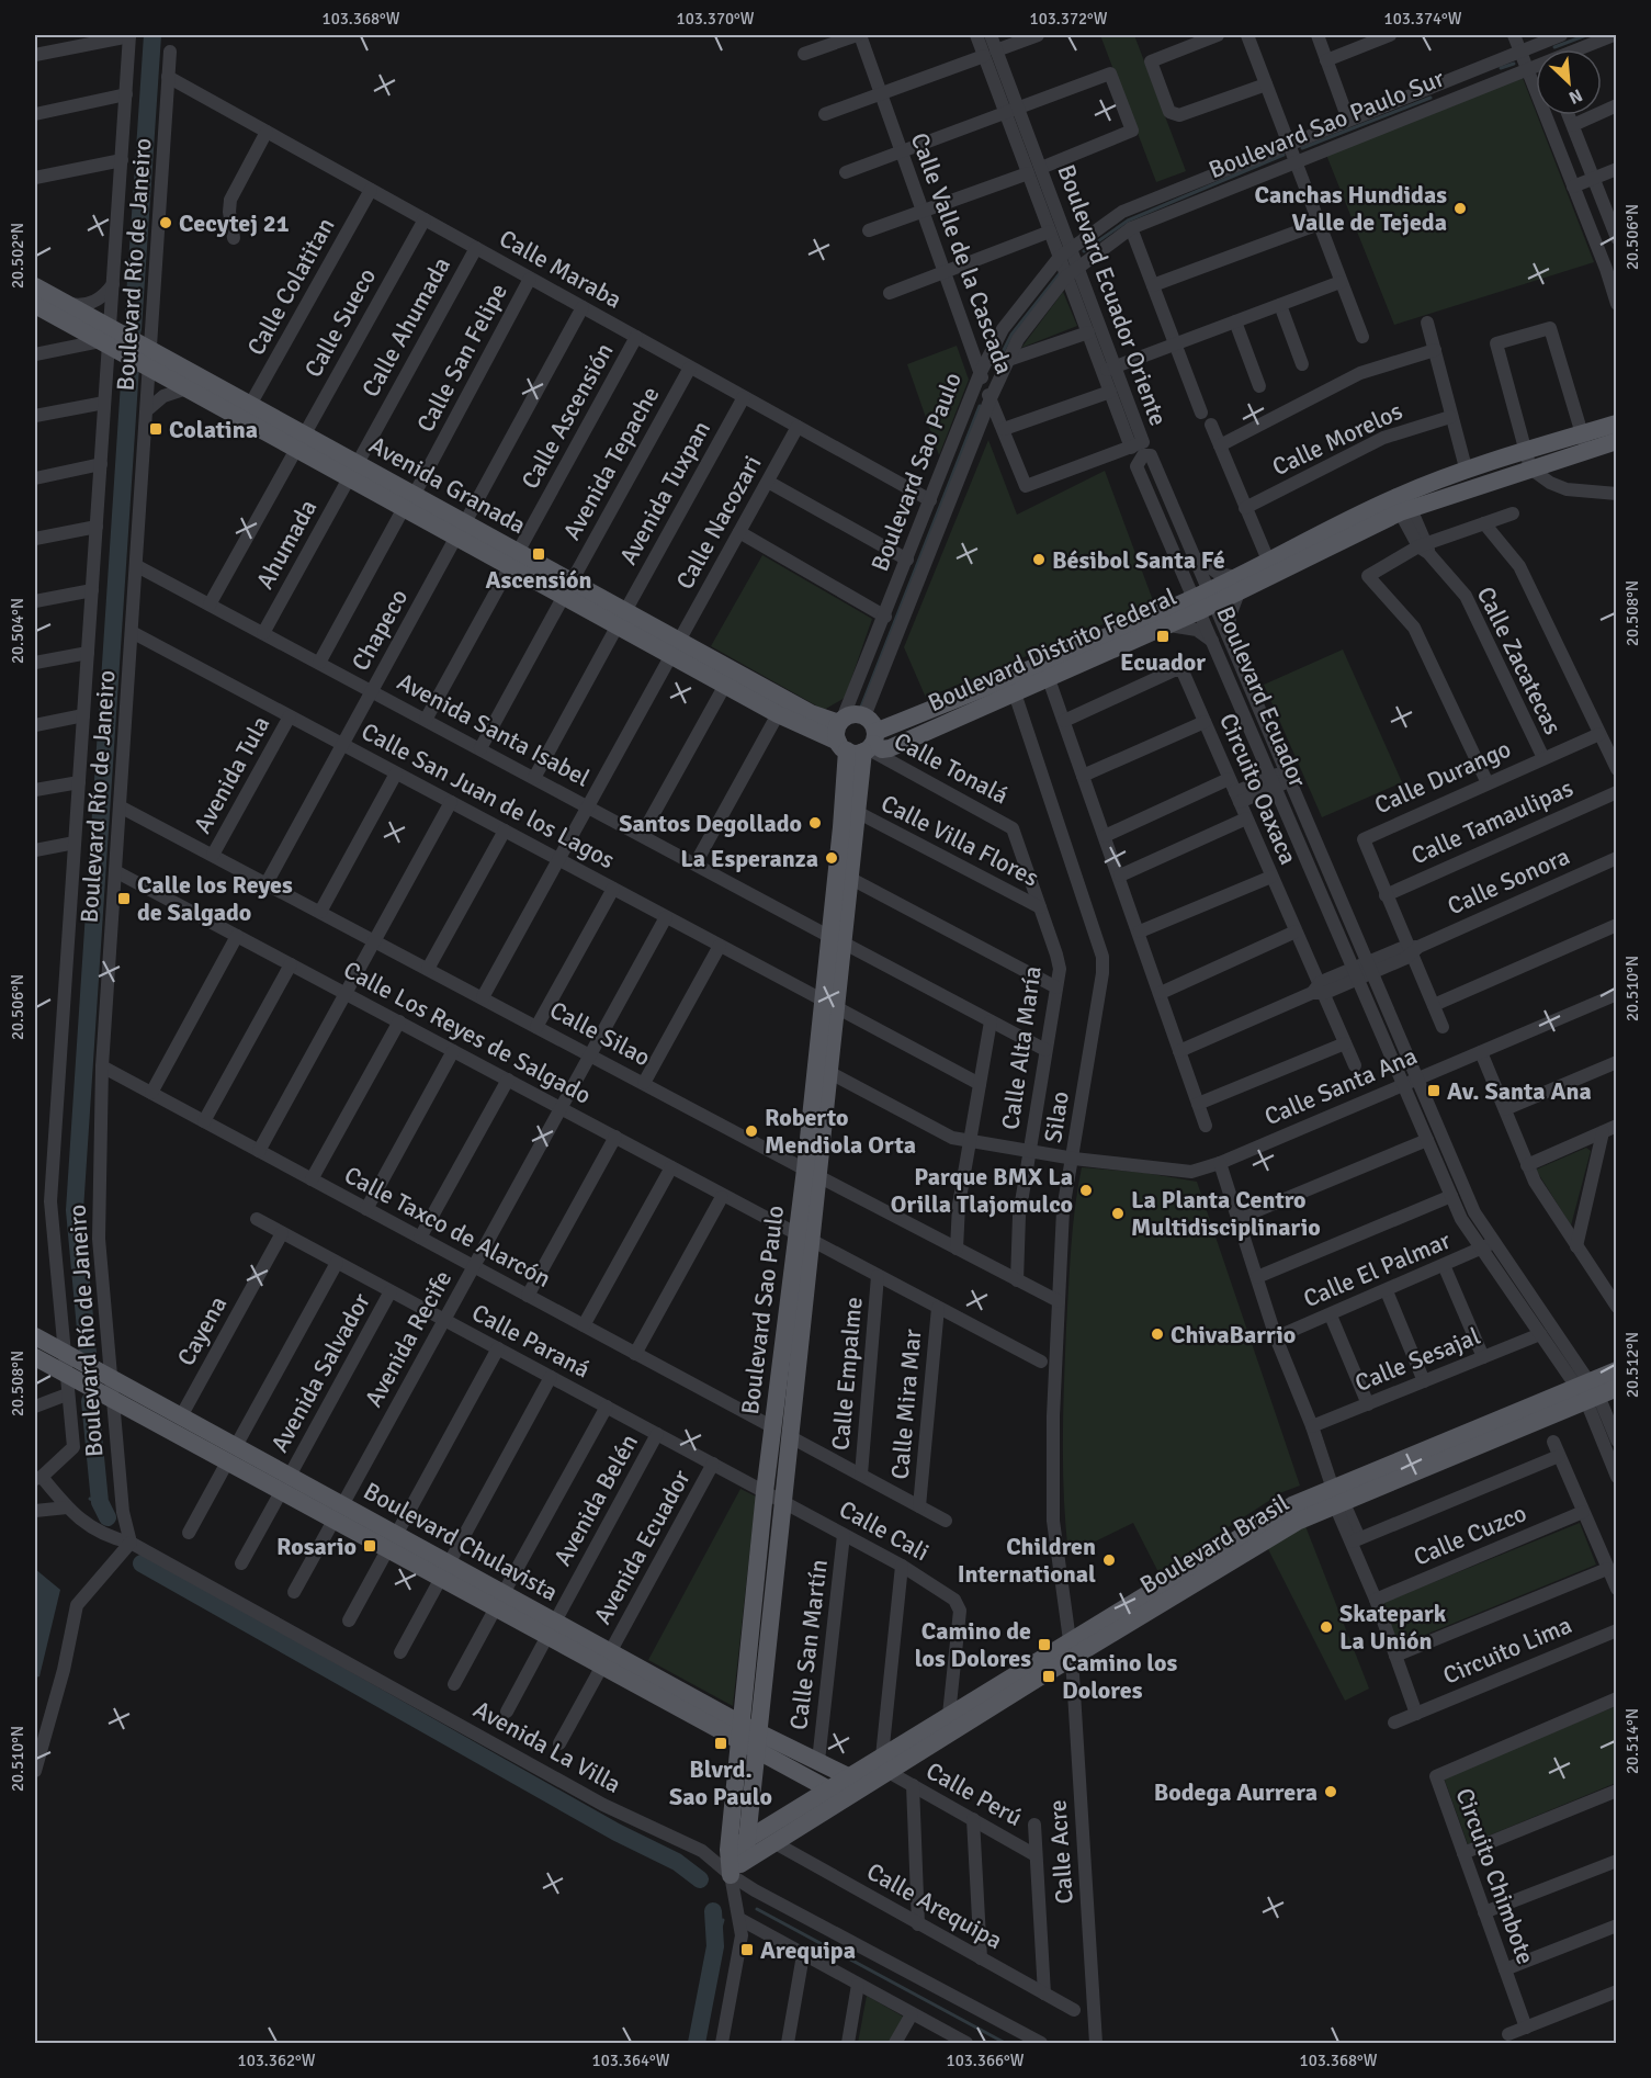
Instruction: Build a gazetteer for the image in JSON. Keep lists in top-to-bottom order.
{
  "streets": {
    "main road": [
      "Boulevard Sao Paulo",
      "Avenida Granada",
      "Boulevard Distrito Federal",
      "Boulevard Chulavista",
      "Boulevard Brasil"
    ],
    "street": [
      "Boulevard Sao Paulo Sur",
      "Calle Valle de la Cascada",
      "Boulevard Río de Janeiro",
      "Calle Maraba",
      "Calle Colatitan",
      "Boulevard Ecuador Oriente",
      "Calle Sueco",
      "Calle Ahumada",
      "Calle San Felipe",
      "Calle Ascensión",
      "Calle Morelos",
      "Avenida Tepache",
      "Avenida Tuxpan",
      "Calle Nacozari",
      "Ahumada",
      "Chapeco",
      "Calle Zacatecas",
      "Boulevard Ecuador",
      "Avenida Santa Isabel",
      "Calle Tonalá",
      "Avenida Tula",
      "Calle Durango",
      "Circuito Oaxaca",
      "Calle San Juan de los Lagos",
      "Calle Tamaulipas",
      "Calle Villa Flores",
      "Calle Sonora",
      "Calle Los Reyes de Salgado",
      "Calle Silao",
      "Calle Alta María",
      "Calle Santa Ana",
      "Silao",
      "Calle Taxco de Alarcón",
      "Calle El Palmar",
      "Cayena",
      "Avenida Recife",
      "Calle Paraná",
      "Calle Sesajal",
      "Avenida Salvador",
      "Calle Empalme",
      "Calle Mira Mar",
      "Avenida Belén",
      "Calle Cali",
      "Calle Cuzco",
      "Avenida Ecuador",
      "Calle San Martín",
      "Circuito Lima",
      "Avenida La Villa",
      "Calle Perú",
      "Calle Acre",
      "Circuito Chimbote",
      "Calle Arequipa"
    ]
  },
  "crossings": [
    ["Boulevard Sao Paulo Sur", "Boulevard Ecuador Oriente"],
    ["Boulevard Sao Paulo Sur", "Boulevard Sao Paulo"],
    ["Calle Valle de la Cascada", "Boulevard Ecuador Oriente"],
    ["Calle Valle de la Cascada", "Boulevard Sao Paulo"],
    ["Boulevard Río de Janeiro", "Calle Maraba"],
    ["Boulevard Río de Janeiro", "Avenida Granada"],
    ["Boulevard Río de Janeiro", "Avenida Santa Isabel"],
    ["Boulevard Río de Janeiro", "Calle San Juan de los Lagos"],
    ["Boulevard Río de Janeiro", "Calle Los Reyes de Salgado"],
    ["Boulevard Río de Janeiro", "Calle Silao"],
    ["Boulevard Río de Janeiro", "Calle Taxco de Alarcón"],
    ["Boulevard Río de Janeiro", "Boulevard Chulavista"],
    ["Boulevard Río de Janeiro", "Avenida La Villa"],
    ["Calle Maraba", "Calle Colatitan"],
    ["Calle Maraba", "Calle Sueco"],
    ["Calle Maraba", "Calle Ahumada"],
    ["Calle Maraba", "Calle San Felipe"],
    ["Calle Maraba", "Calle Ascensión"],
    ["Calle Maraba", "Avenida Tepache"],
    ["Calle Maraba", "Boulevard Sao Paulo"],
    ["Calle Maraba", "Avenida Tuxpan"],
    ["Calle Maraba", "Calle Nacozari"],
    ["Calle Maraba", "Chapeco"],
    ["Calle Colatitan", "Avenida Granada"],
    ["Boulevard Ecuador Oriente", "Boulevard Sao Paulo"],
    ["Calle Sueco", "Avenida Granada"],
    ["Calle Sueco", "Avenida Santa Isabel"],
    ["Calle Ahumada", "Avenida Granada"],
    ["Calle Ahumada", "Ahumada"],
    ["Calle San Felipe", "Avenida Granada"],
    ["Calle San Felipe", "Avenida Santa Isabel"],
    ["Calle Ascensión", "Avenida Granada"],
    ["Calle Ascensión", "Avenida Santa Isabel"],
    ["Avenida Tepache", "Avenida Granada"],
    ["Avenida Tepache", "Avenida Santa Isabel"],
    ["Boulevard Sao Paulo", "Avenida Granada"],
    ["Boulevard Sao Paulo", "Boulevard Distrito Federal"],
    ["Boulevard Sao Paulo", "Avenida Santa Isabel"],
    ["Boulevard Sao Paulo", "Calle Tonalá"],
    ["Boulevard Sao Paulo", "Calle San Juan de los Lagos"],
    ["Boulevard Sao Paulo", "Calle Villa Flores"],
    ["Boulevard Sao Paulo", "Calle Los Reyes de Salgado"],
    ["Boulevard Sao Paulo", "Calle Silao"],
    ["Boulevard Sao Paulo", "Calle Santa Ana"],
    ["Boulevard Sao Paulo", "Calle Taxco de Alarcón"],
    ["Boulevard Sao Paulo", "Calle Paraná"],
    ["Boulevard Sao Paulo", "Calle Cali"],
    ["Boulevard Sao Paulo", "Boulevard Chulavista"],
    ["Boulevard Sao Paulo", "Boulevard Brasil"],
    ["Boulevard Sao Paulo", "Avenida La Villa"],
    ["Avenida Granada", "Avenida Tuxpan"],
    ["Avenida Granada", "Calle Nacozari"],
    ["Avenida Granada", "Ahumada"],
    ["Avenida Granada", "Chapeco"],
    ["Avenida Granada", "Boulevard Distrito Federal"],
    ["Avenida Granada", "Calle Tonalá"],
    ["Avenida Tuxpan", "Avenida Santa Isabel"],
    ["Ahumada", "Avenida Santa Isabel"],
    ["Chapeco", "Avenida Santa Isabel"],
    ["Chapeco", "Calle San Juan de los Lagos"],
    ["Chapeco", "Calle Silao"],
    ["Boulevard Distrito Federal", "Calle Zacatecas"],
    ["Boulevard Distrito Federal", "Boulevard Ecuador"],
    ["Boulevard Distrito Federal", "Calle Tonalá"],
    ["Boulevard Distrito Federal", "Silao"],
    ["Calle Zacatecas", "Calle Durango"],
    ["Boulevard Ecuador", "Calle Sonora"],
    ["Boulevard Ecuador", "Calle Santa Ana"],
    ["Boulevard Ecuador", "Calle El Palmar"],
    ["Boulevard Ecuador", "Calle Sesajal"],
    ["Boulevard Ecuador", "Boulevard Brasil"],
    ["Avenida Santa Isabel", "Calle Alta María"],
    ["Calle Tonalá", "Calle Alta María"],
    ["Avenida Tula", "Calle San Juan de los Lagos"],
    ["Avenida Tula", "Calle Silao"],
    ["Calle Durango", "Calle Tamaulipas"],
    ["Calle Durango", "Calle Sonora"],
    ["Circuito Oaxaca", "Calle Sonora"],
    ["Calle San Juan de los Lagos", "Avenida Recife"],
    ["Calle Villa Flores", "Calle Alta María"],
    ["Calle Los Reyes de Salgado", "Avenida Recife"],
    ["Calle Los Reyes de Salgado", "Calle Empalme"],
    ["Calle Los Reyes de Salgado", "Calle Mira Mar"],
    ["Calle Silao", "Calle Alta María"],
    ["Calle Silao", "Silao"],
    ["Calle Silao", "Avenida Recife"],
    ["Calle Alta María", "Calle Santa Ana"],
    ["Calle Santa Ana", "Silao"],
    ["Silao", "Boulevard Brasil"],
    ["Silao", "Calle Acre"],
    ["Calle Taxco de Alarcón", "Avenida Recife"],
    ["Cayena", "Calle Paraná"],
    ["Cayena", "Boulevard Chulavista"],
    ["Avenida Recife", "Calle Paraná"],
    ["Avenida Recife", "Boulevard Chulavista"],
    ["Calle Paraná", "Avenida Salvador"],
    ["Calle Paraná", "Avenida Belén"],
    ["Calle Paraná", "Calle Cali"],
    ["Calle Paraná", "Avenida Ecuador"],
    ["Avenida Salvador", "Boulevard Chulavista"],
    ["Avenida Belén", "Boulevard Chulavista"],
    ["Calle Cali", "Boulevard Brasil"],
    ["Calle Cali", "Calle San Martín"],
    ["Boulevard Chulavista", "Boulevard Brasil"],
    ["Boulevard Chulavista", "Avenida Ecuador"],
    ["Boulevard Chulavista", "Calle San Martín"],
    ["Boulevard Brasil", "Calle Perú"],
    ["Boulevard Brasil", "Calle Acre"],
    ["Boulevard Brasil", "Calle Arequipa"],
    ["Calle Perú", "Calle Acre"],
    ["Calle Acre", "Calle Arequipa"]
  ],
  "places": {
    "other": [
      "Canchas Hundidas Valle de Tejeda",
      "Cecytej 21",
      "Bésibol Santa Fé",
      "Santos Degollado",
      "La Esperanza",
      "Roberto Mendiola Orta",
      "Parque BMX La Orilla Tlajomulco",
      "La Planta Centro Multidisciplinario",
      "ChivaBarrio",
      "Children International",
      "Skatepark La Unión",
      "Bodega Aurrera"
    ],
    "transit": [
      "Colatina",
      "Ascensión",
      "Ecuador",
      "Calle los Reyes de Salgado",
      "Av. Santa Ana",
      "Rosario",
      "Camino de los Dolores",
      "Camino los Dolores",
      "Blvrd. Sao Paulo",
      "Arequipa"
    ]
  },
  "north": "bottom right",
  "coordinates": [
    "103.368°W",
    "103.370°W",
    "103.372°W",
    "103.374°W",
    "20.506°N",
    "20.502°N",
    "20.508°N",
    "20.504°N",
    "20.510°N",
    "20.512°N",
    "20.514°N",
    "103.362°W",
    "103.364°W",
    "103.366°W"
  ]
}
